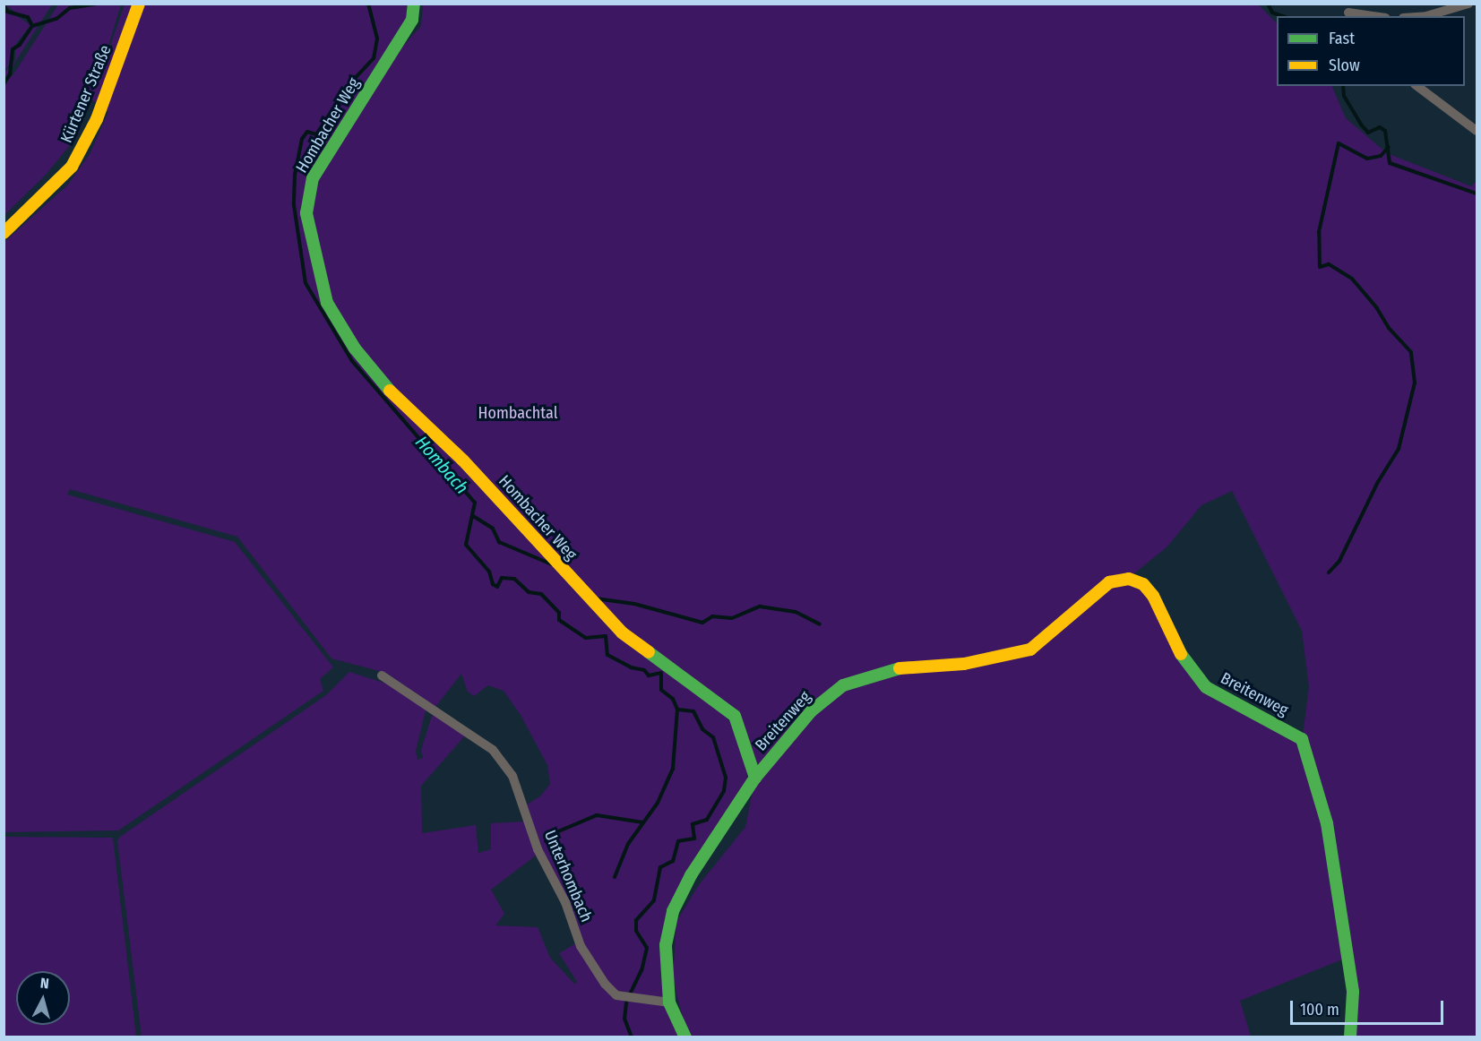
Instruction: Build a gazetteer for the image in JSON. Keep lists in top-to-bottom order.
{
  "streets": {
    "street": [
      "Kürtener Straße",
      "Hombacher Weg",
      "Breitenweg",
      "Unterhombach"
    ]
  },
  "crossings": [
    ["Hombacher Weg", "Breitenweg"]
  ],
  "water": ["Hombach"],
  "parks": ["Hombachtal"],
  "legend": ["Fast", "Slow"],
  "scale_bar": "100 m",
  "north": "top"
}
